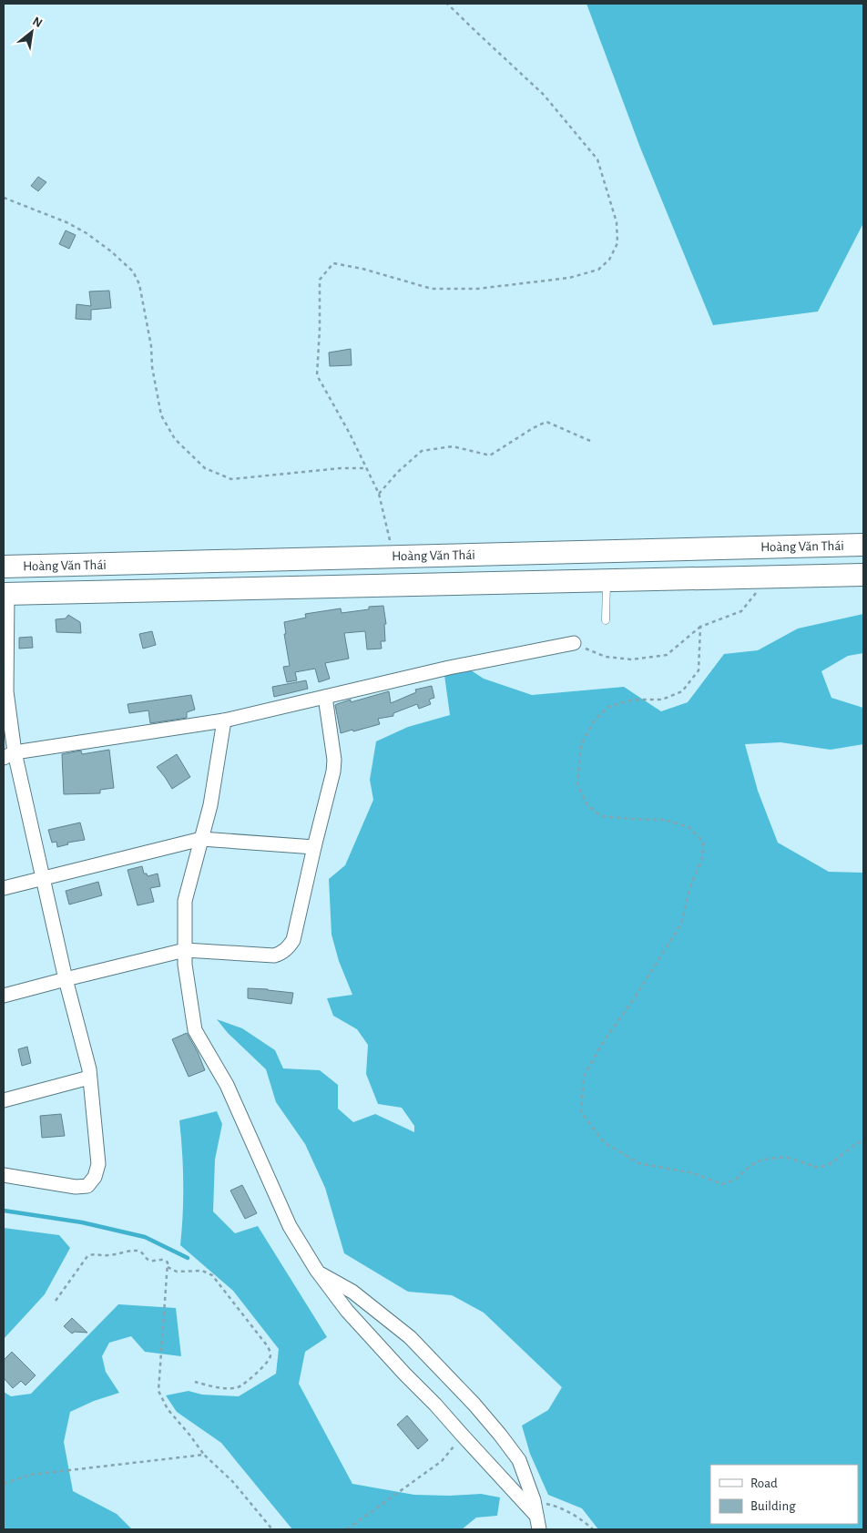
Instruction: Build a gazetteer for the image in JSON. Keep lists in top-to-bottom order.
{
  "streets": {
    "main road": ["Hoàng Văn Thái"]
  },
  "legend": ["Road", "Building"],
  "north": "top right"
}
